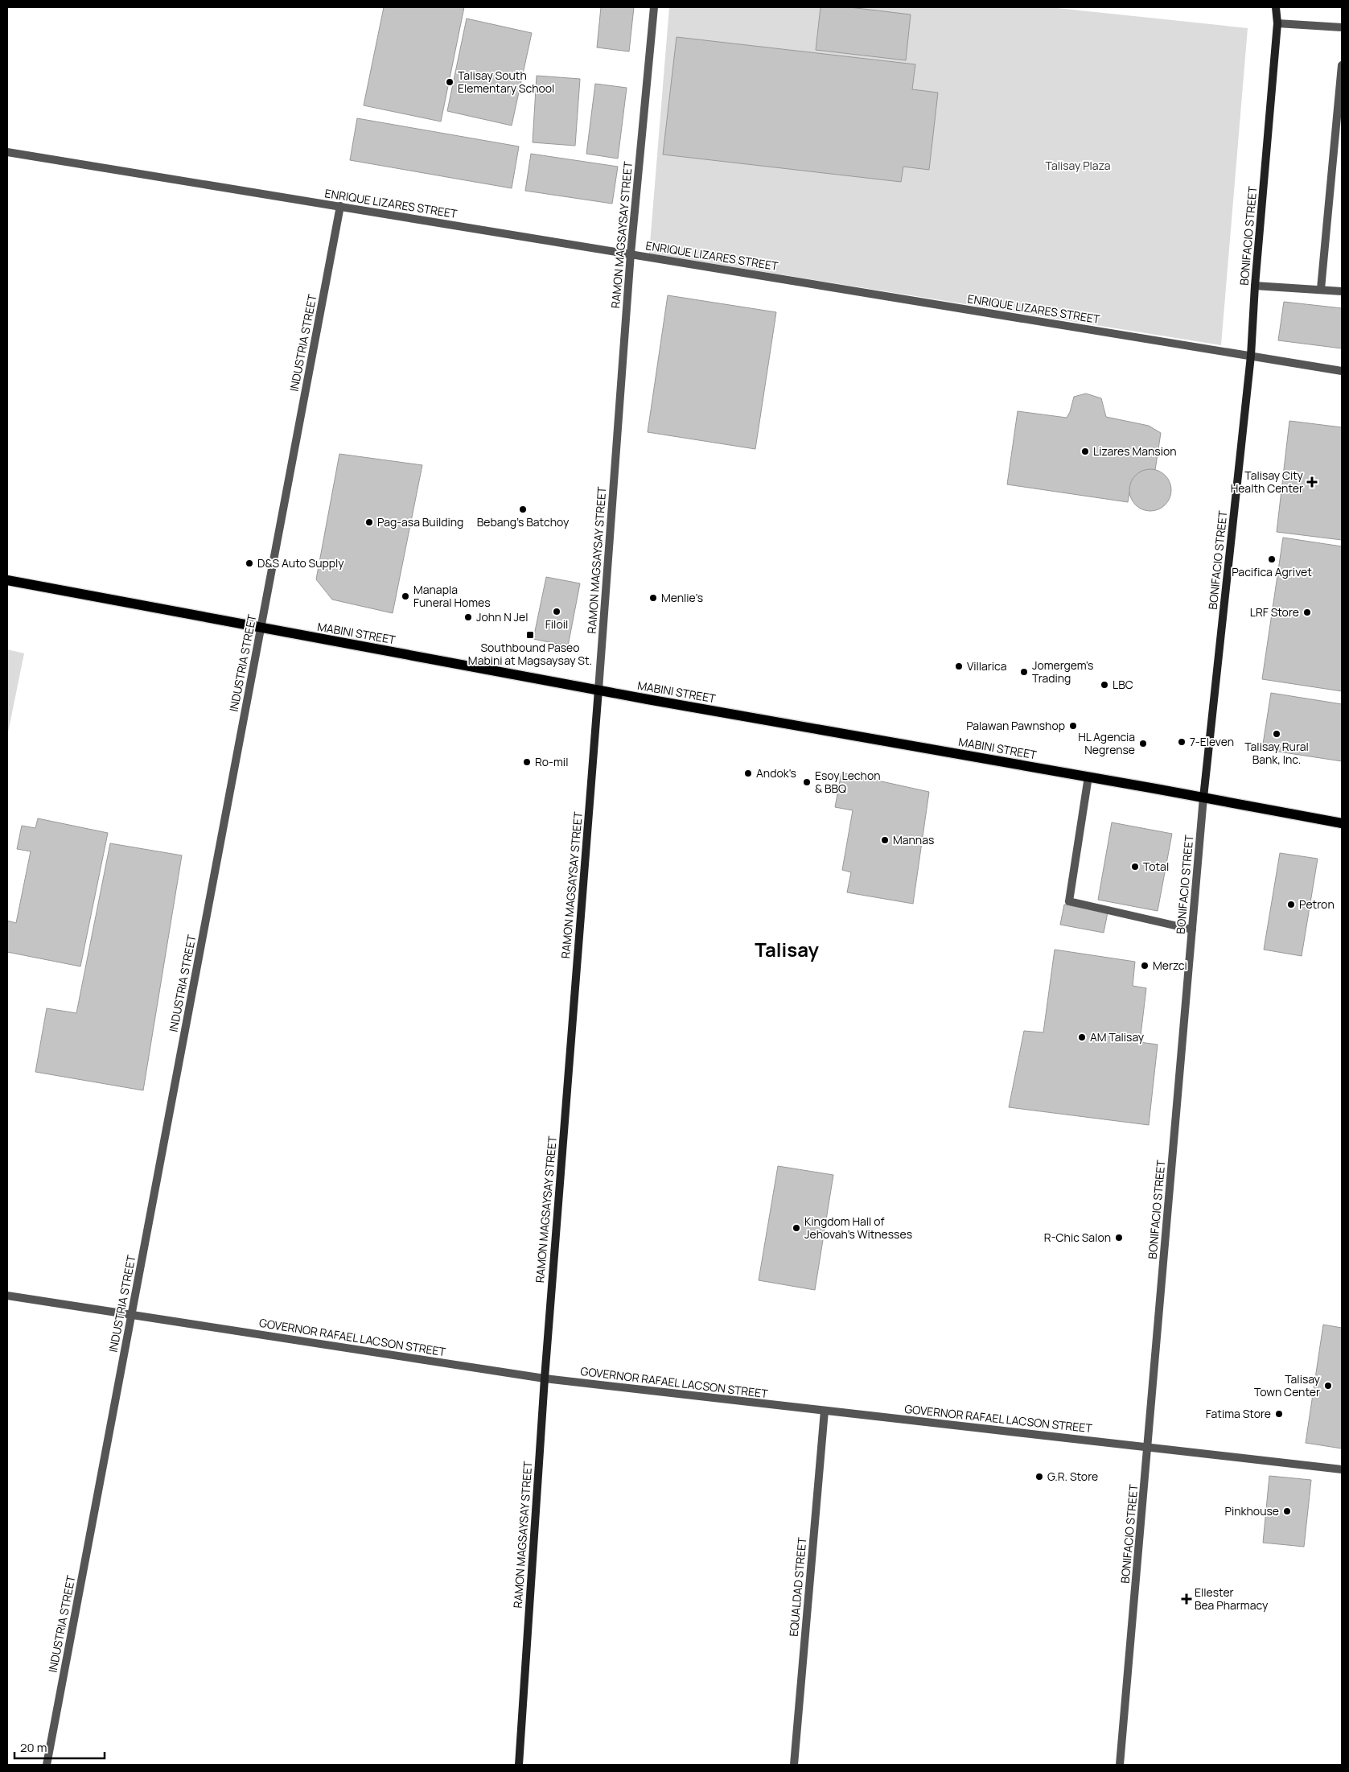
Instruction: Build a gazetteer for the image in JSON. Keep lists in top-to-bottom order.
{
  "streets": {
    "main road": ["RAMON MAGSAYSAY STREET", "BONIFACIO STREET", "MABINI STREET"],
    "street": [
      "ENRIQUE LIZARES STREET",
      "INDUSTRIA STREET",
      "GOVERNOR RAFAEL LACSON STREET",
      "EQUALDAD STREET"
    ]
  },
  "crossings": [
    ["ENRIQUE LIZARES STREET", "RAMON MAGSAYSAY STREET"],
    ["ENRIQUE LIZARES STREET", "BONIFACIO STREET"],
    ["ENRIQUE LIZARES STREET", "INDUSTRIA STREET"],
    ["RAMON MAGSAYSAY STREET", "MABINI STREET"],
    ["RAMON MAGSAYSAY STREET", "GOVERNOR RAFAEL LACSON STREET"],
    ["BONIFACIO STREET", "MABINI STREET"],
    ["BONIFACIO STREET", "GOVERNOR RAFAEL LACSON STREET"],
    ["INDUSTRIA STREET", "MABINI STREET"],
    ["INDUSTRIA STREET", "GOVERNOR RAFAEL LACSON STREET"],
    ["GOVERNOR RAFAEL LACSON STREET", "EQUALDAD STREET"]
  ],
  "districts": ["Talisay"],
  "parks": ["Talisay Plaza"],
  "places": {
    "other": [
      "Talisay South Elementary School",
      "Lizares Mansion",
      "Bebang's Batchoy",
      "Pag-asa Building",
      "Pacifica Agrivet",
      "D&S Auto Supply",
      "Manapla Funeral Homes",
      "Menlie's",
      "Filoil",
      "LRF Store",
      "John N Jel",
      "Villarica",
      "Jomergem's Trading",
      "LBC",
      "Palawan Pawnshop",
      "Talisay Rural Bank, Inc.",
      "7-Eleven",
      "HL Agencia Negrense",
      "Ro-mil",
      "Andok's",
      "Esoy Lechon & BBQ",
      "Mannas",
      "Total",
      "Petron",
      "Merzci",
      "AM Talisay",
      "Kingdom Hall of Jehovah's Witnesses",
      "R-Chic Salon",
      "Talisay Town Center",
      "Fatima Store",
      "G.R. Store",
      "Pinkhouse"
    ],
    "health": ["Talisay City Health Center", "Ellester Bea Pharmacy"],
    "transit": ["Southbound Paseo Mabini at Magsaysay St."]
  },
  "scale_bar": "20 m"
}
